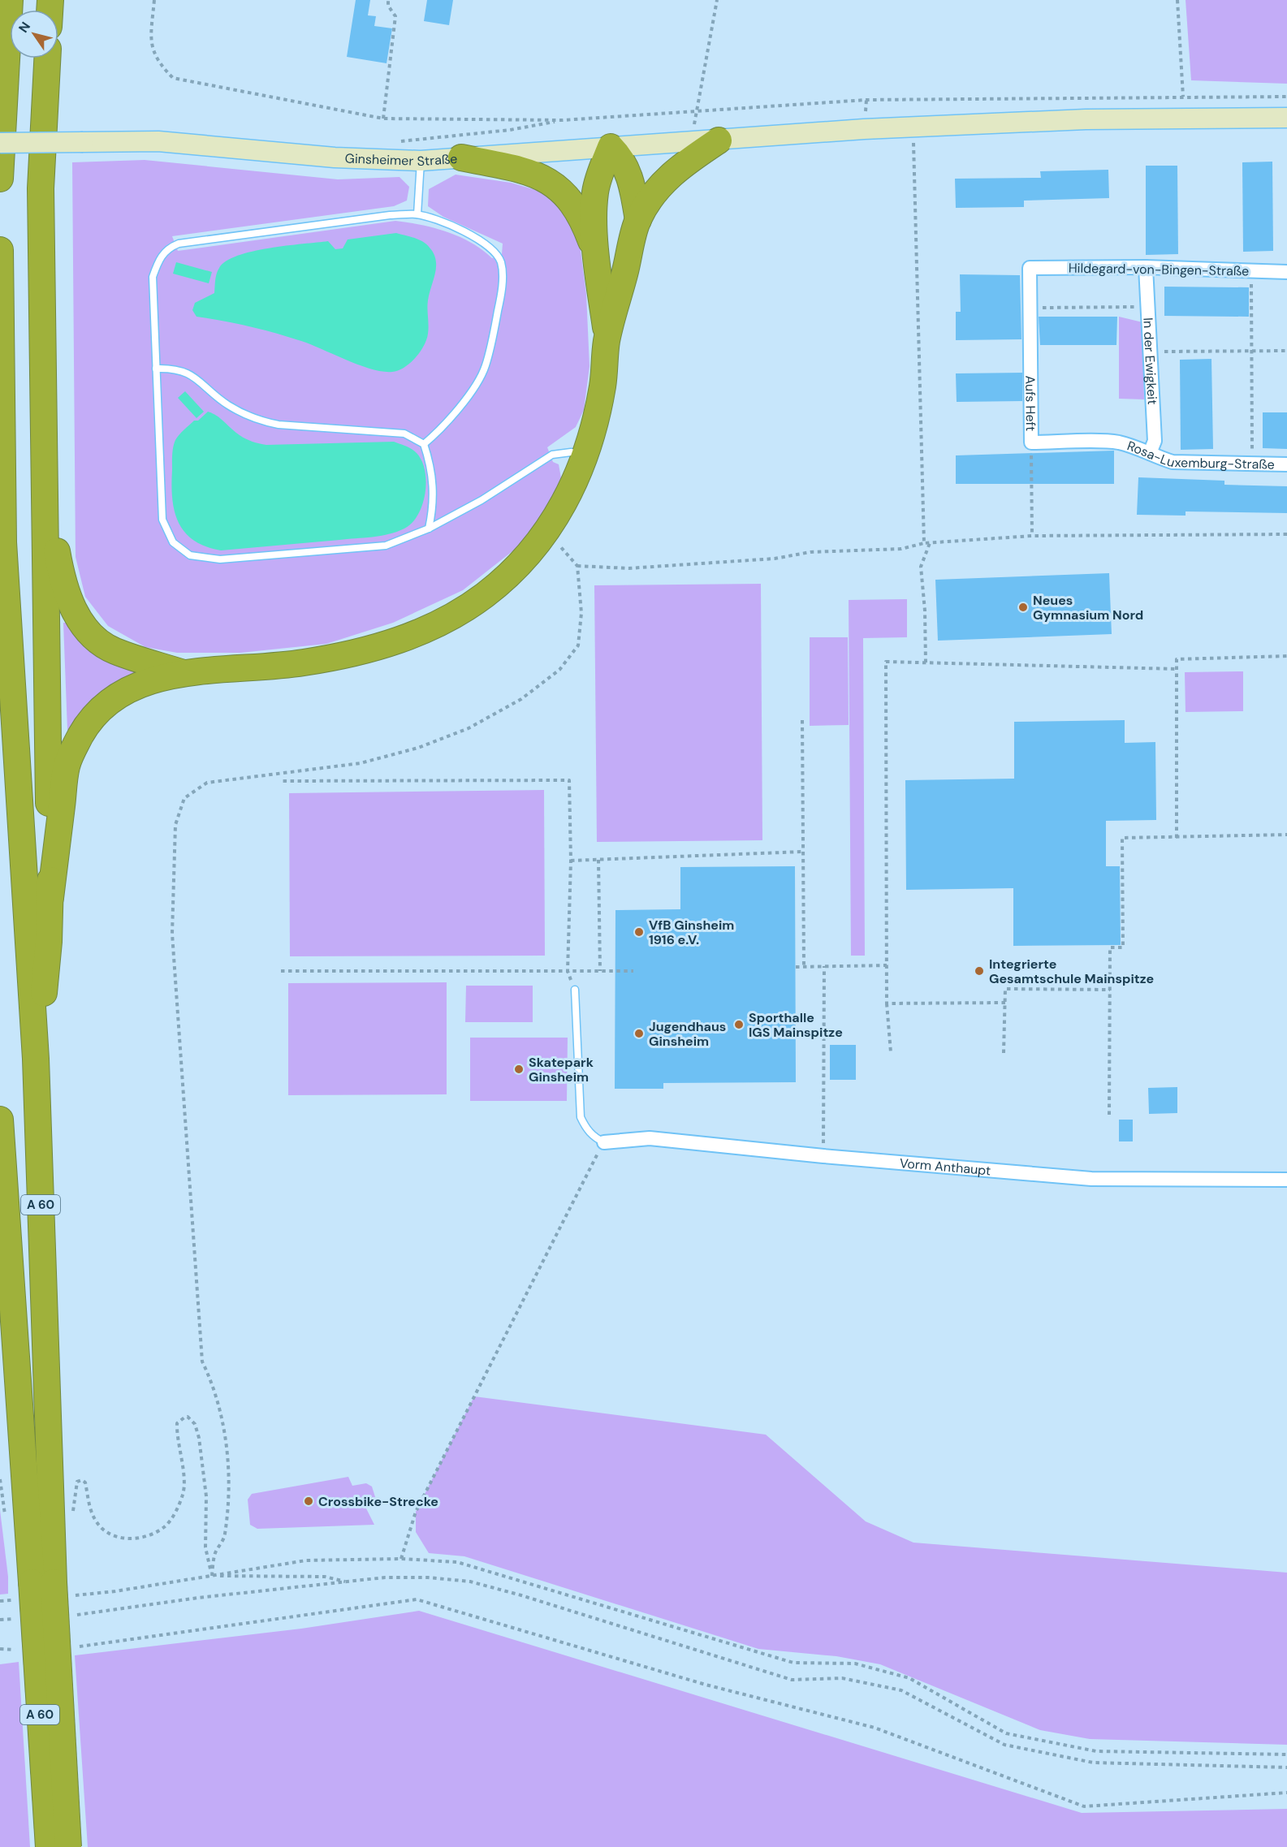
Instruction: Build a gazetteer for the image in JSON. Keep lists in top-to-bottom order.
{
  "streets": {
    "highway": ["A 60"],
    "main road": ["Ginsheimer Straße"],
    "street": [
      "Hildegard-von-Bingen-Straße",
      "In der Ewigkeit",
      "Aufs Heft",
      "Rosa-Luxemburg-Straße",
      "Vorm Anthaupt"
    ]
  },
  "crossings": [
    ["Hildegard-von-Bingen-Straße", "In der Ewigkeit"],
    ["Hildegard-von-Bingen-Straße", "Aufs Heft"],
    ["In der Ewigkeit", "Rosa-Luxemburg-Straße"],
    ["Aufs Heft", "Rosa-Luxemburg-Straße"]
  ],
  "places": [
    "Neues Gymnasium Nord",
    "VfB Ginsheim 1916 e.V.",
    "Integrierte Gesamtschule Mainspitze",
    "Sporthalle IGS Mainspitze",
    "Jugendhaus Ginsheim",
    "Skatepark Ginsheim",
    "Crossbike-Strecke"
  ],
  "north": "top left"
}
